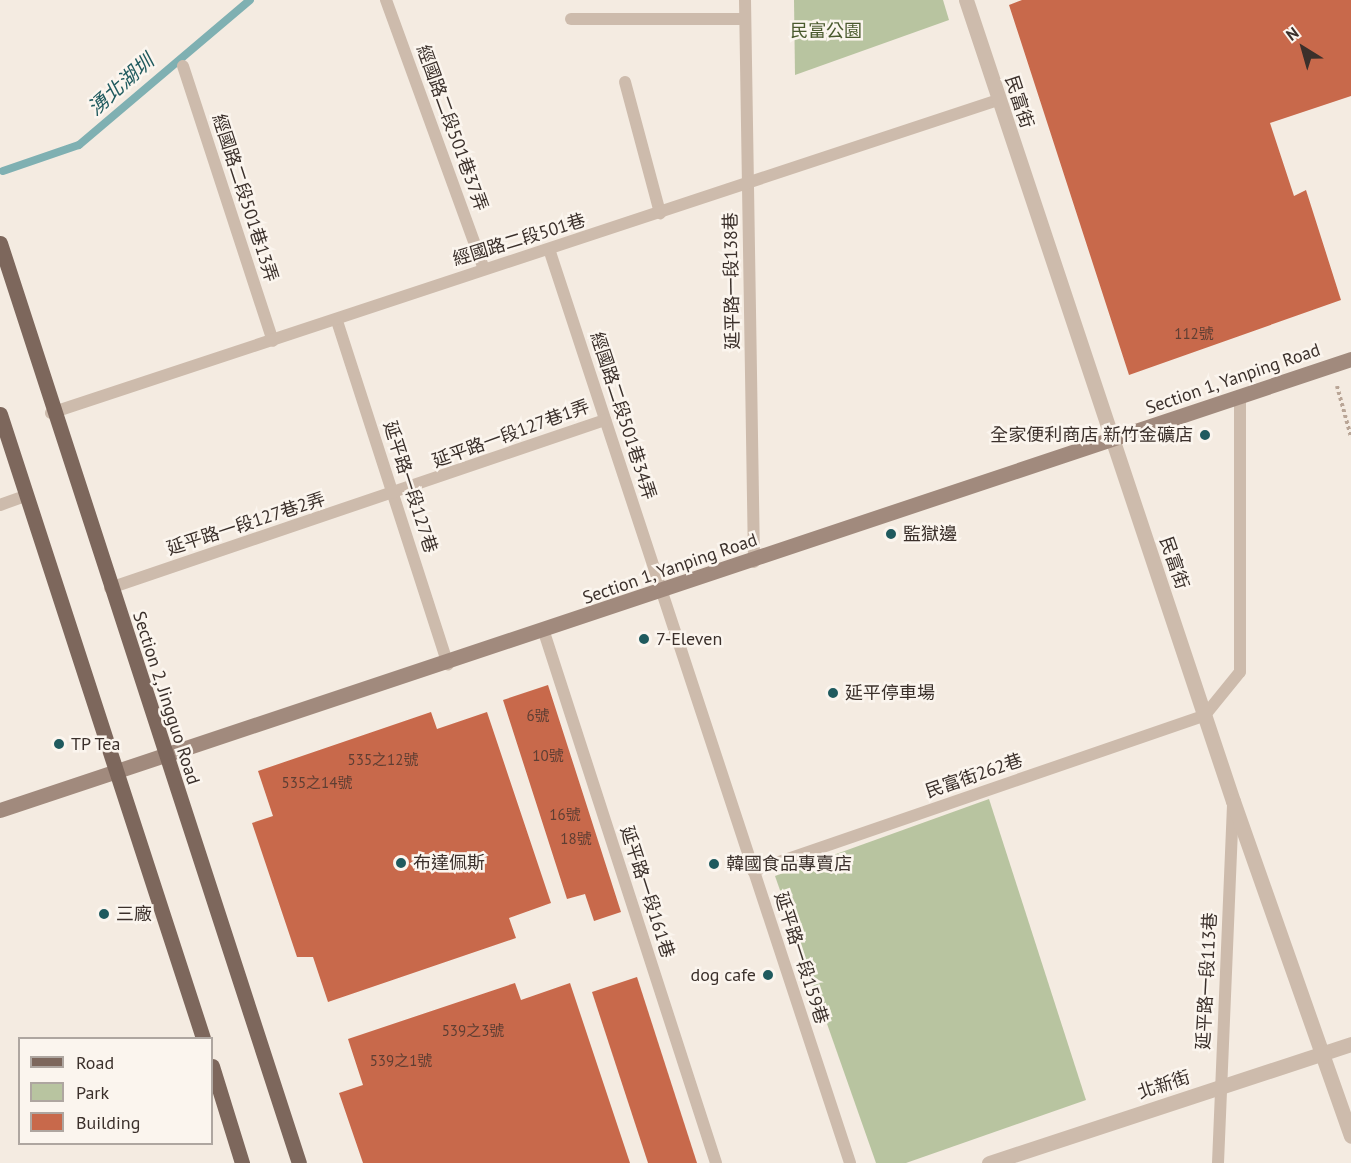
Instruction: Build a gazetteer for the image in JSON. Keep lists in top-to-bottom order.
{
  "streets": {
    "main road": ["Section 2, Jingguo Road"],
    "street": ["民富街", "Section 1, Yanping Road", "北新街"],
    "lane": [
      "經國路二段501巷37弄",
      "經國路二段501巷13弄",
      "經國路二段501巷",
      "延平路一段138巷",
      "經國路二段501巷34弄",
      "延平路一段127巷1弄",
      "延平路一段127巷",
      "延平路一段127巷2弄",
      "民富街262巷",
      "延平路一段161巷",
      "延平路一段159巷",
      "延平路一段113巷"
    ]
  },
  "crossings": [
    ["民富街", "經國路二段501巷"],
    ["民富街", "Section 1, Yanping Road"],
    ["民富街", "民富街262巷"],
    ["民富街", "延平路一段113巷"],
    ["民富街", "北新街"],
    ["經國路二段501巷37弄", "經國路二段501巷"],
    ["經國路二段501巷13弄", "經國路二段501巷"],
    ["經國路二段501巷", "延平路一段138巷"],
    ["經國路二段501巷", "經國路二段501巷34弄"],
    ["經國路二段501巷", "延平路一段127巷"],
    ["經國路二段501巷", "Section 2, Jingguo Road"],
    ["延平路一段138巷", "Section 1, Yanping Road"],
    ["Section 1, Yanping Road", "經國路二段501巷34弄"],
    ["Section 1, Yanping Road", "延平路一段127巷"],
    ["Section 1, Yanping Road", "Section 2, Jingguo Road"],
    ["Section 1, Yanping Road", "延平路一段161巷"],
    ["Section 1, Yanping Road", "延平路一段159巷"],
    ["經國路二段501巷34弄", "延平路一段127巷1弄"],
    ["經國路二段501巷34弄", "延平路一段159巷"],
    ["延平路一段127巷1弄", "延平路一段127巷"],
    ["延平路一段127巷1弄", "延平路一段127巷2弄"],
    ["延平路一段127巷", "延平路一段127巷2弄"],
    ["延平路一段127巷2弄", "Section 2, Jingguo Road"],
    ["民富街262巷", "延平路一段159巷"],
    ["延平路一段113巷", "北新街"]
  ],
  "water": ["湧北湖圳"],
  "parks": ["民富公園"],
  "places": [
    "全家便利商店 新竹金礦店",
    "監獄邊",
    "7-Eleven",
    "延平停車場",
    "TP Tea",
    "布達佩斯",
    "韓國食品專賣店",
    "三廠",
    "dog cafe"
  ],
  "house_numbers": [
    "112號",
    "6號",
    "10號",
    "535之12號",
    "535之14號",
    "16號",
    "18號",
    "539之3號",
    "539之1號"
  ],
  "legend": ["Road", "Park", "Building"],
  "north": "top left"
}
